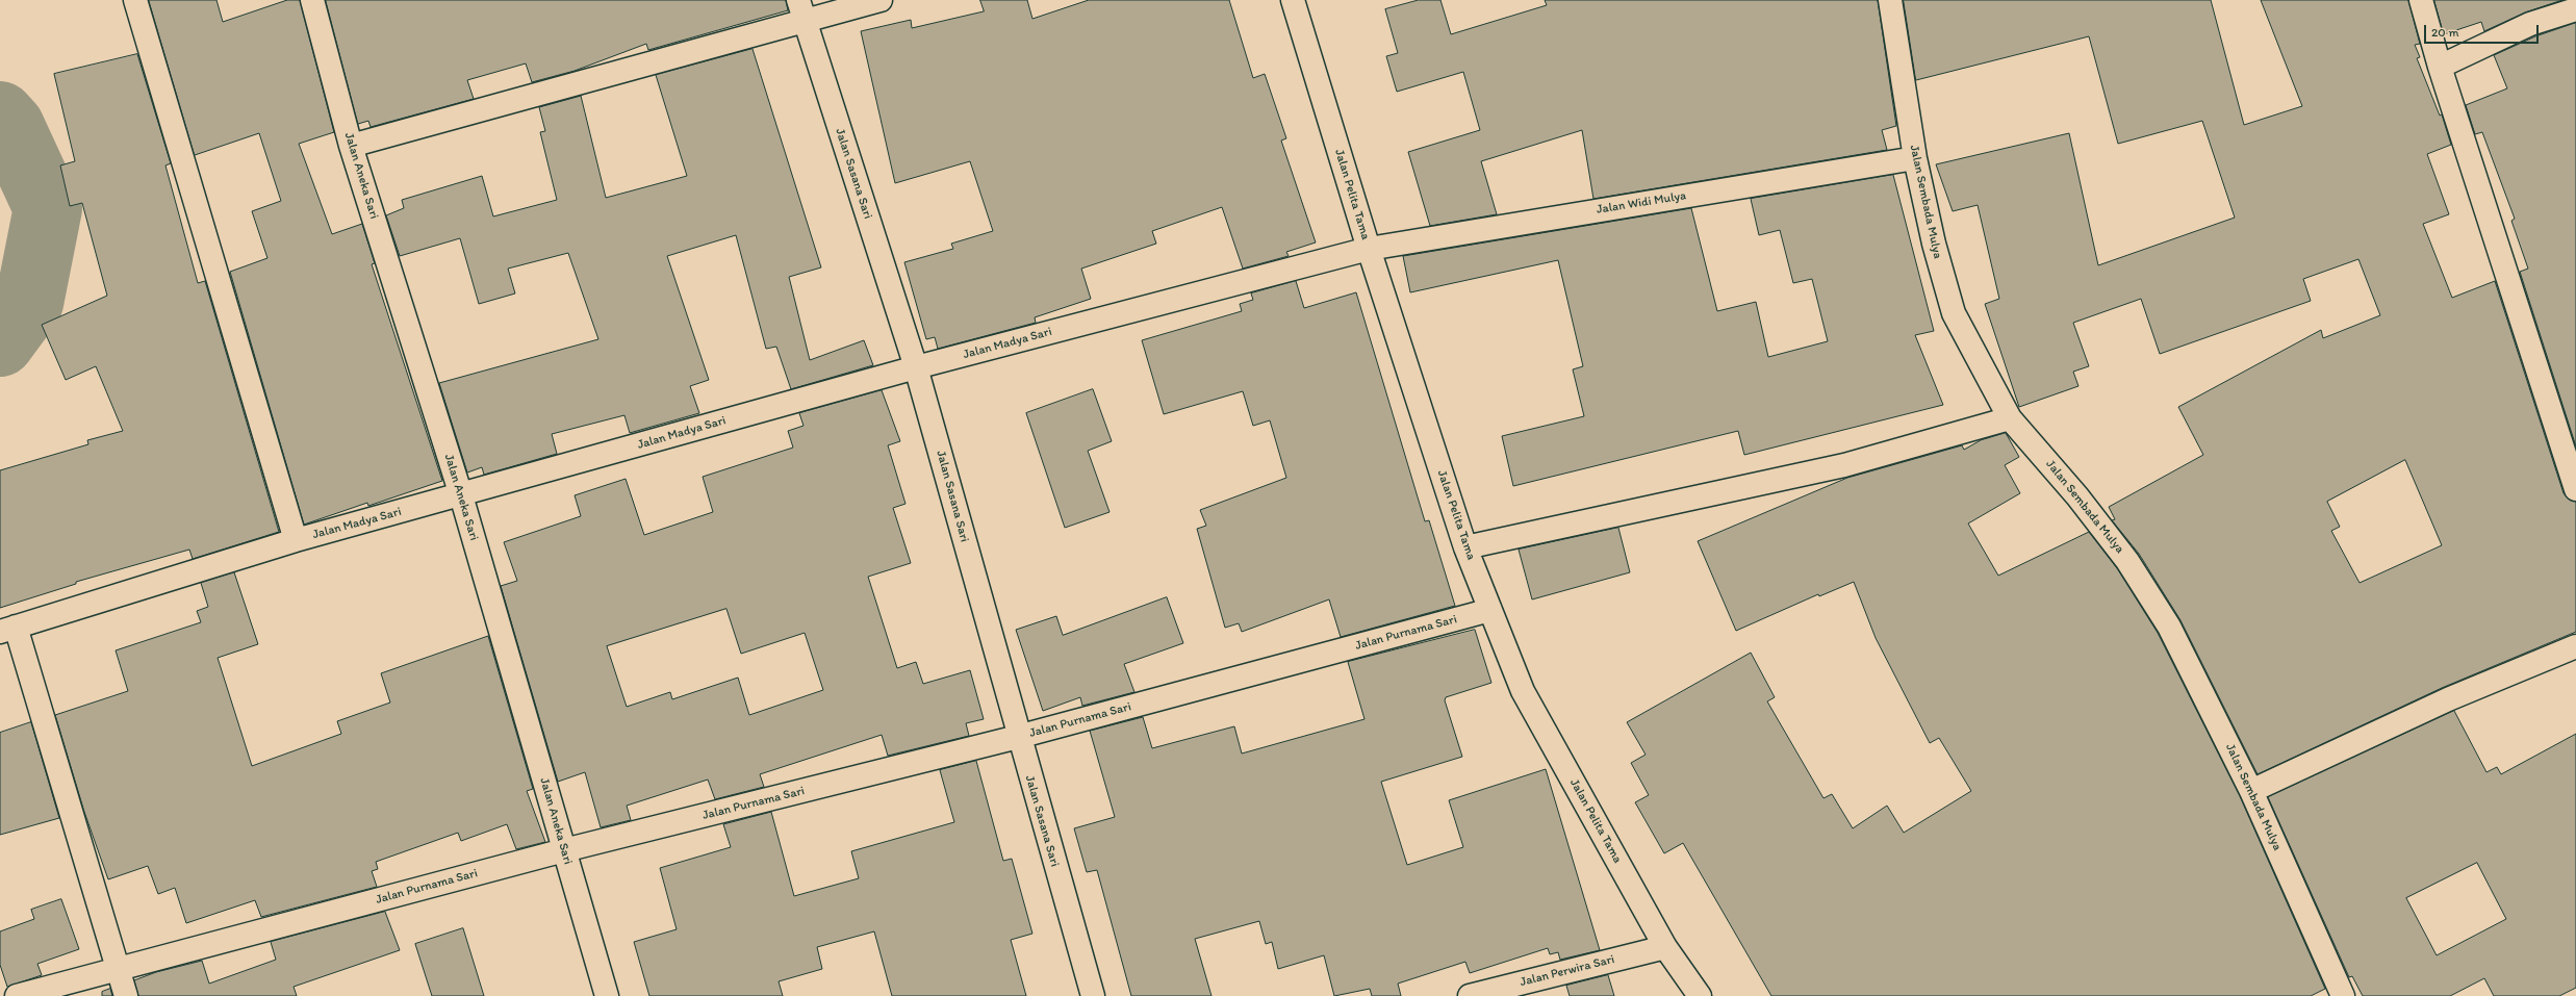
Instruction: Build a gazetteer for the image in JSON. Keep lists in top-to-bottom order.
{
  "streets": {
    "street": [
      "Jalan Sasana Sari",
      "Jalan Aneka Sari",
      "Jalan Pelita Tama",
      "Jalan Sembada Mulya",
      "Jalan Widi Mulya",
      "Jalan Madya Sari",
      "Jalan Purnama Sari",
      "Jalan Perwira Sari"
    ]
  },
  "crossings": [
    ["Jalan Sasana Sari", "Jalan Madya Sari"],
    ["Jalan Sasana Sari", "Jalan Purnama Sari"],
    ["Jalan Aneka Sari", "Jalan Madya Sari"],
    ["Jalan Aneka Sari", "Jalan Purnama Sari"],
    ["Jalan Pelita Tama", "Jalan Widi Mulya"],
    ["Jalan Pelita Tama", "Jalan Madya Sari"],
    ["Jalan Pelita Tama", "Jalan Purnama Sari"],
    ["Jalan Pelita Tama", "Jalan Perwira Sari"],
    ["Jalan Sembada Mulya", "Jalan Widi Mulya"],
    ["Jalan Widi Mulya", "Jalan Madya Sari"]
  ],
  "scale_bar": "20 m"
}
